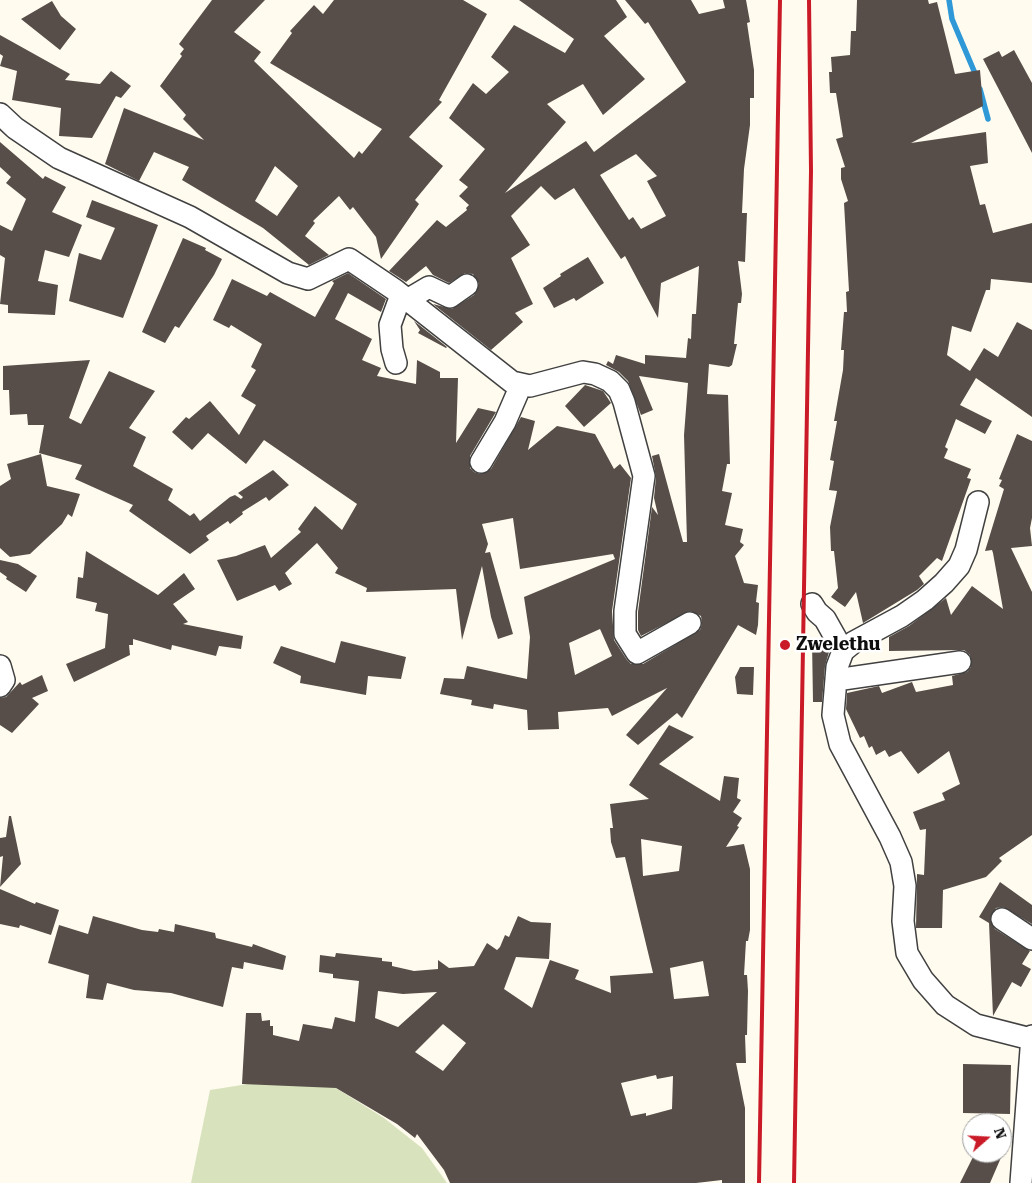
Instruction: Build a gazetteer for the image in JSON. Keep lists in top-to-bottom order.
{
  "places": ["Zwelethu"],
  "north": "right"
}
